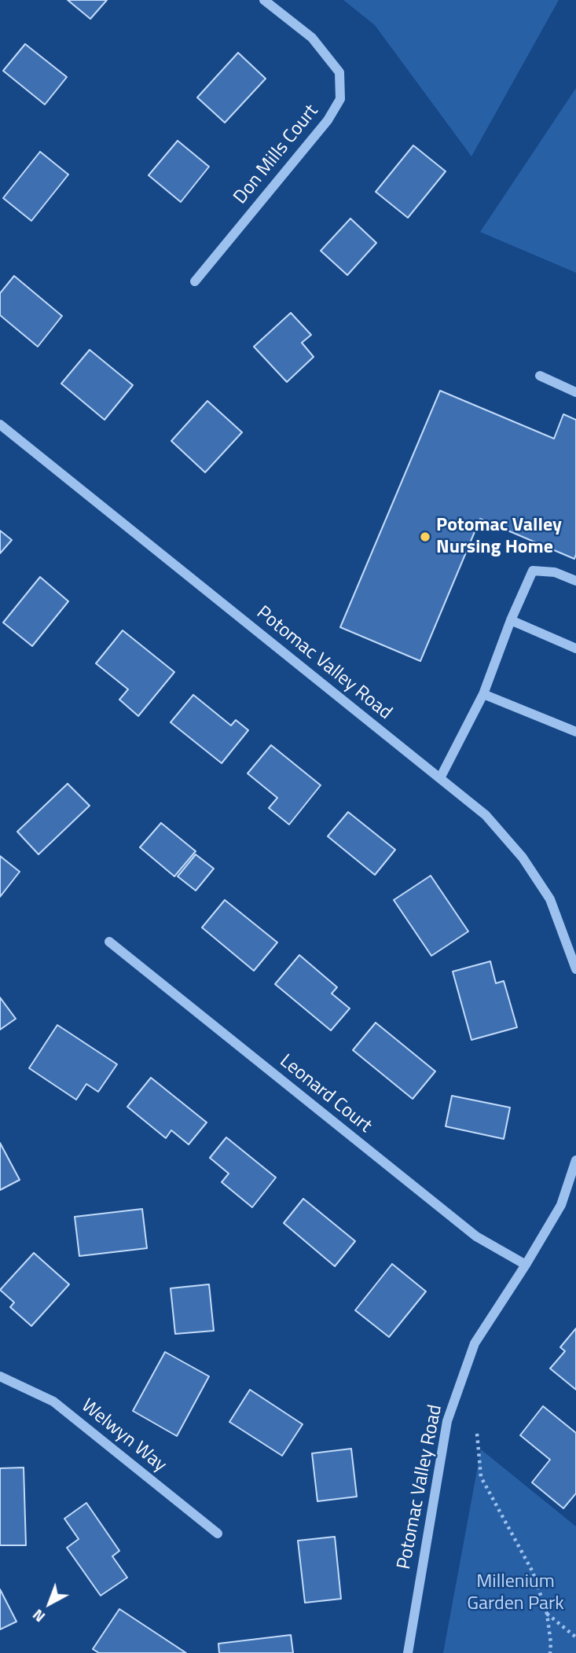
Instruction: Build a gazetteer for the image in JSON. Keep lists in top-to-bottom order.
{
  "streets": {
    "street": [
      "Don Mills Court",
      "Potomac Valley Road",
      "Leonard Court",
      "Welwyn Way"
    ]
  },
  "crossings": [
    ["Potomac Valley Road", "Leonard Court"]
  ],
  "parks": ["Millenium Garden Park"],
  "places": ["Potomac Valley Nursing Home"],
  "north": "bottom left"
}
